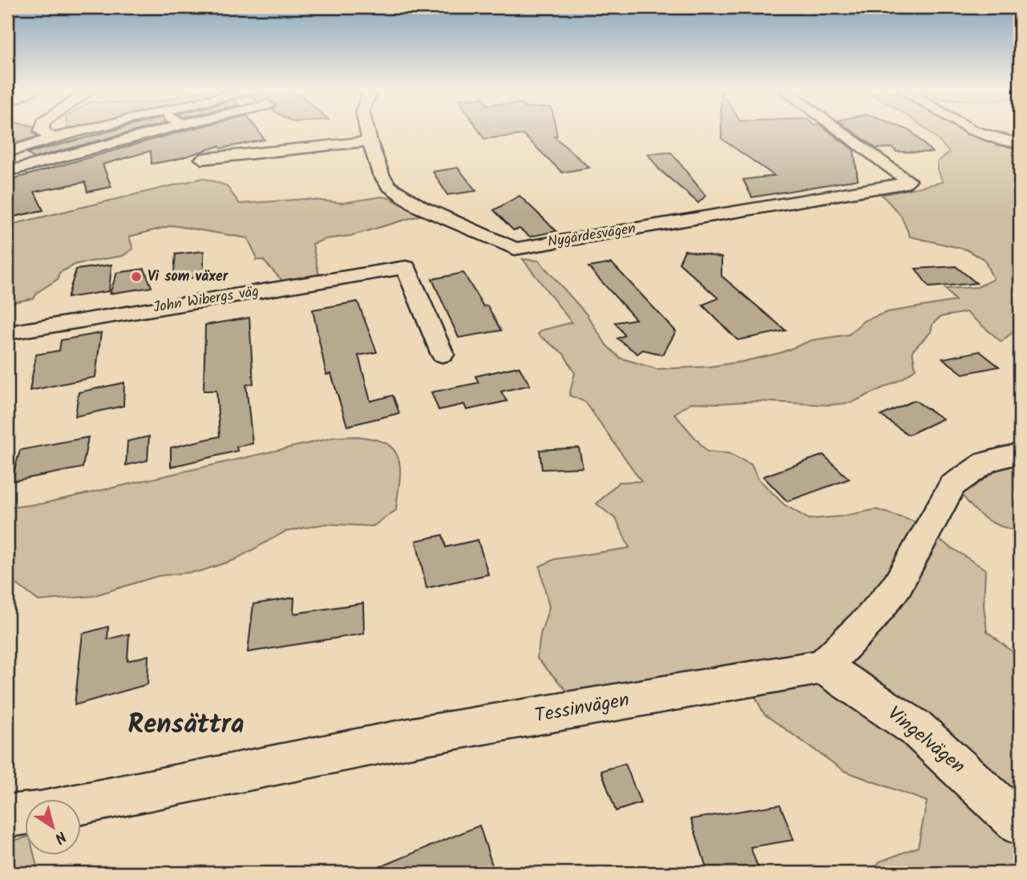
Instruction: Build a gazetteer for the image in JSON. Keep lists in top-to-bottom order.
{
  "streets": {
    "street": [
      "Nygärdesvägen",
      "John Wibergs väg",
      "Tessinvägen",
      "Vingelvägen"
    ]
  },
  "crossings": [
    ["Tessinvägen", "Vingelvägen"]
  ],
  "districts": ["Rensättra"],
  "places": ["Vi som växer"],
  "north": "bottom right"
}
